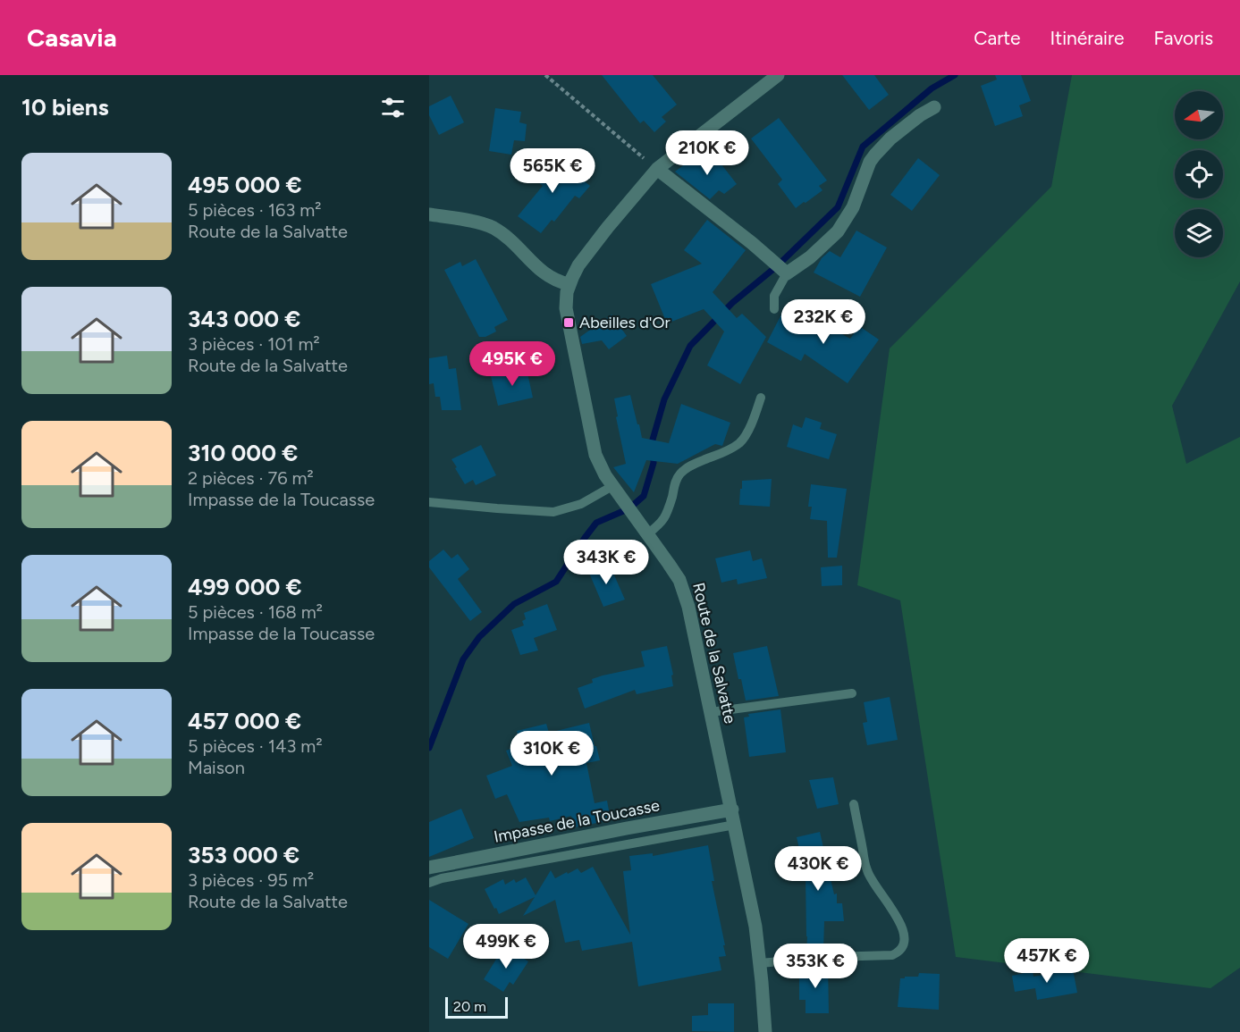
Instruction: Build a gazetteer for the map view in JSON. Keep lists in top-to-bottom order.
{
  "streets": {
    "street": ["Route de la Salvatte", "Impasse de la Toucasse"]
  },
  "crossings": [
    ["Route de la Salvatte", "Impasse de la Toucasse"]
  ],
  "places": {
    "transit": ["Abeilles d'Or"]
  },
  "scale_bar": "20 m",
  "north": "left",
  "page": {
    "header": "Casavia",
    "nav": ["Carte", "Itinéraire", "Favoris"],
    "heading": "10 biens",
    "price": [
      "210K €",
      "565K €",
      "232K €",
      "495K €",
      "343K €",
      "310K €",
      "430K €",
      "499K €",
      "457K €",
      "353K €"
    ],
    "list": [
      {
        "name": "495 000 €",
        "note": "5 pièces · 163 m² · Route de la Salvatte"
      },
      {
        "name": "343 000 €",
        "note": "3 pièces · 101 m² · Route de la Salvatte"
      },
      {
        "name": "310 000 €",
        "note": "2 pièces · 76 m² · Impasse de la Toucasse"
      },
      {
        "name": "499 000 €",
        "note": "5 pièces · 168 m² · Impasse de la Toucasse"
      },
      {
        "name": "457 000 €",
        "note": "5 pièces · 143 m² · Maison"
      },
      {
        "name": "353 000 €",
        "note": "3 pièces · 95 m² · Route de la Salvatte"
      }
    ],
    "scale": "20 m"
  }
}
